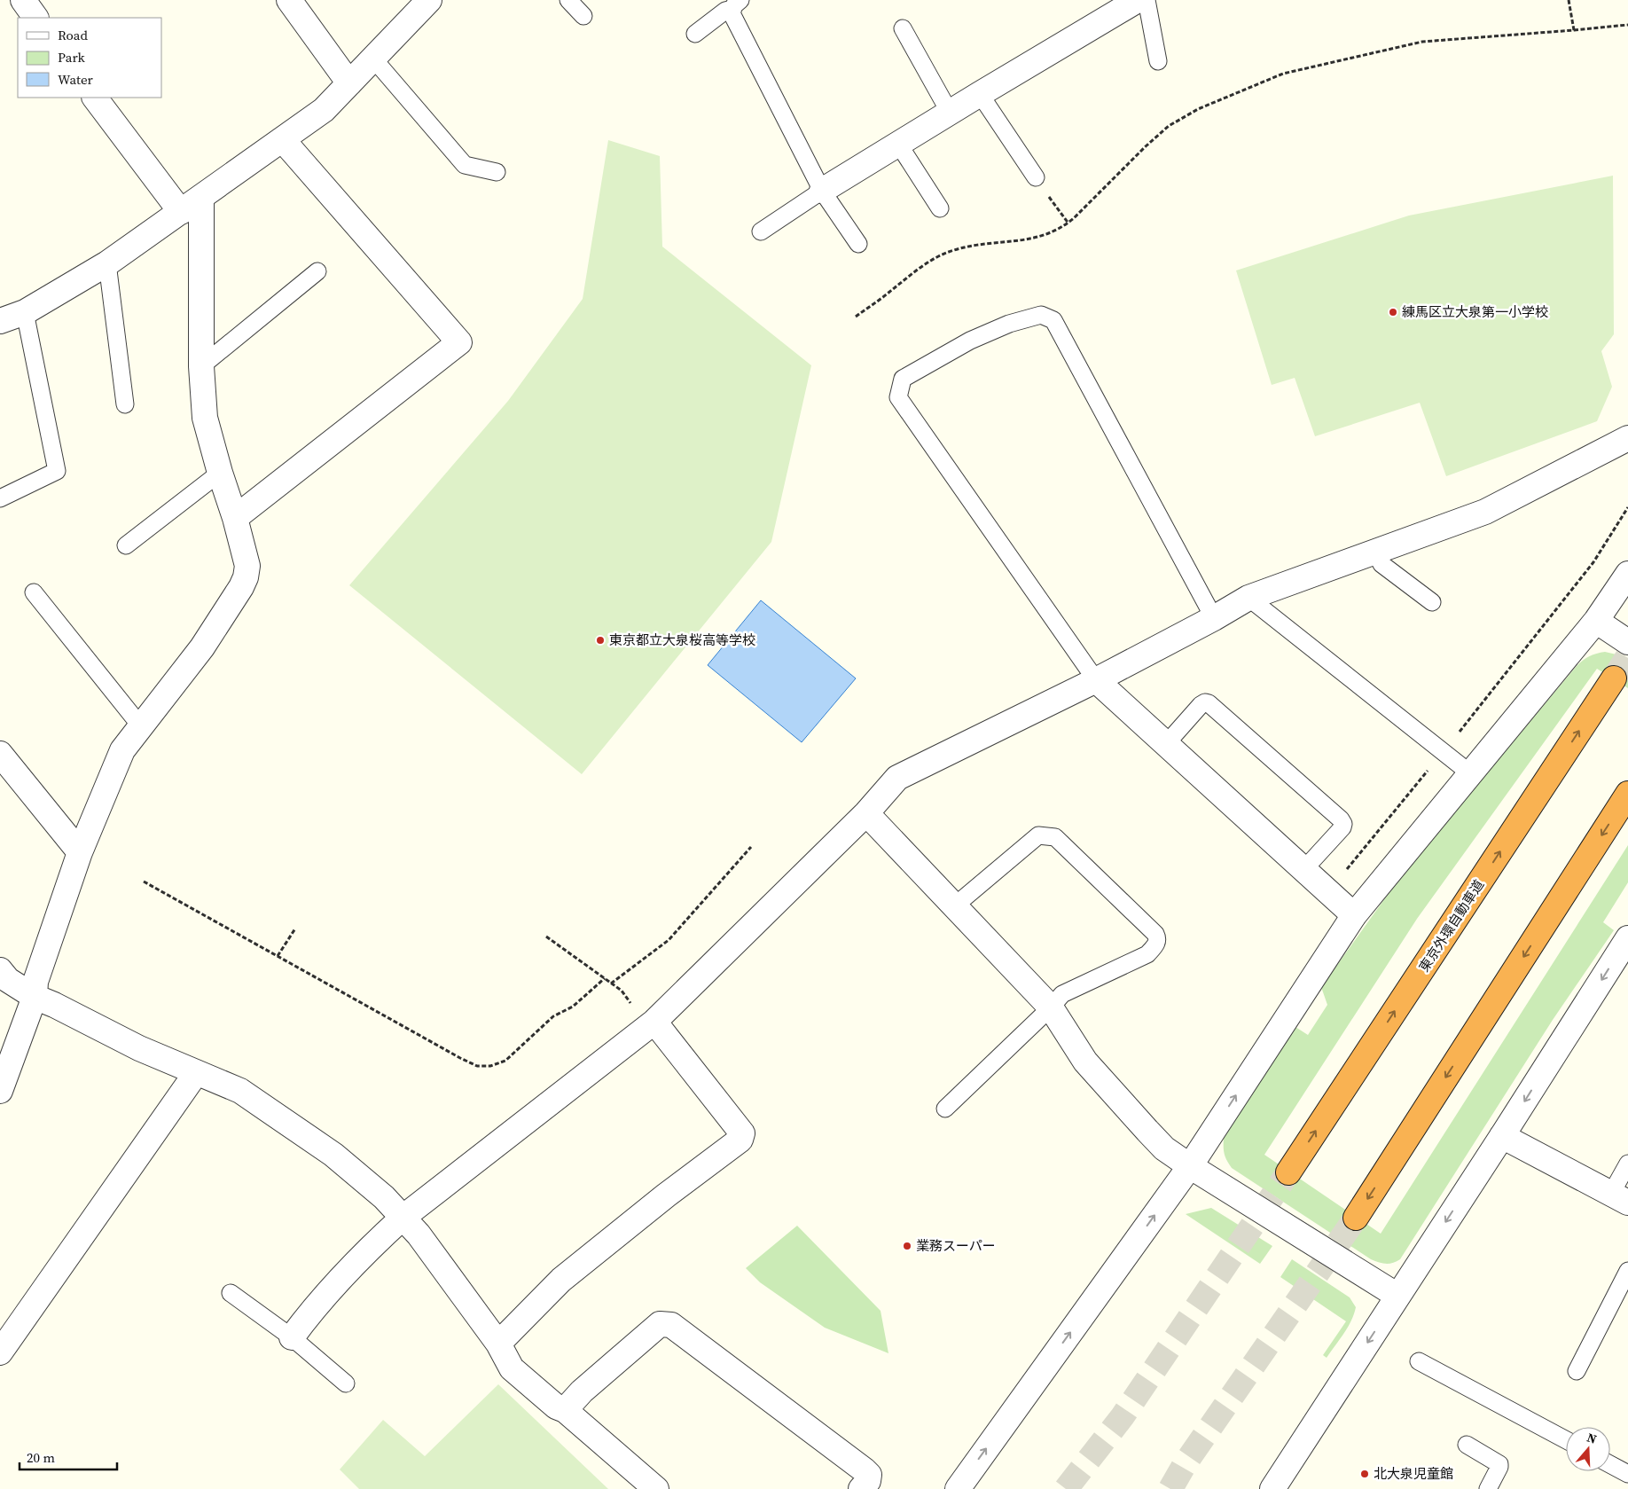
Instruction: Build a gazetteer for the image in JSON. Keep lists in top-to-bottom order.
{
  "streets": {
    "highway": ["東京外環自動車道"]
  },
  "places": [
    "練馬区立大泉第一小学校",
    "東京都立大泉桜高等学校",
    "業務スーパー",
    "北大泉児童館"
  ],
  "legend": ["Road", "Park", "Water"],
  "scale_bar": "20 m",
  "north": "top"
}
